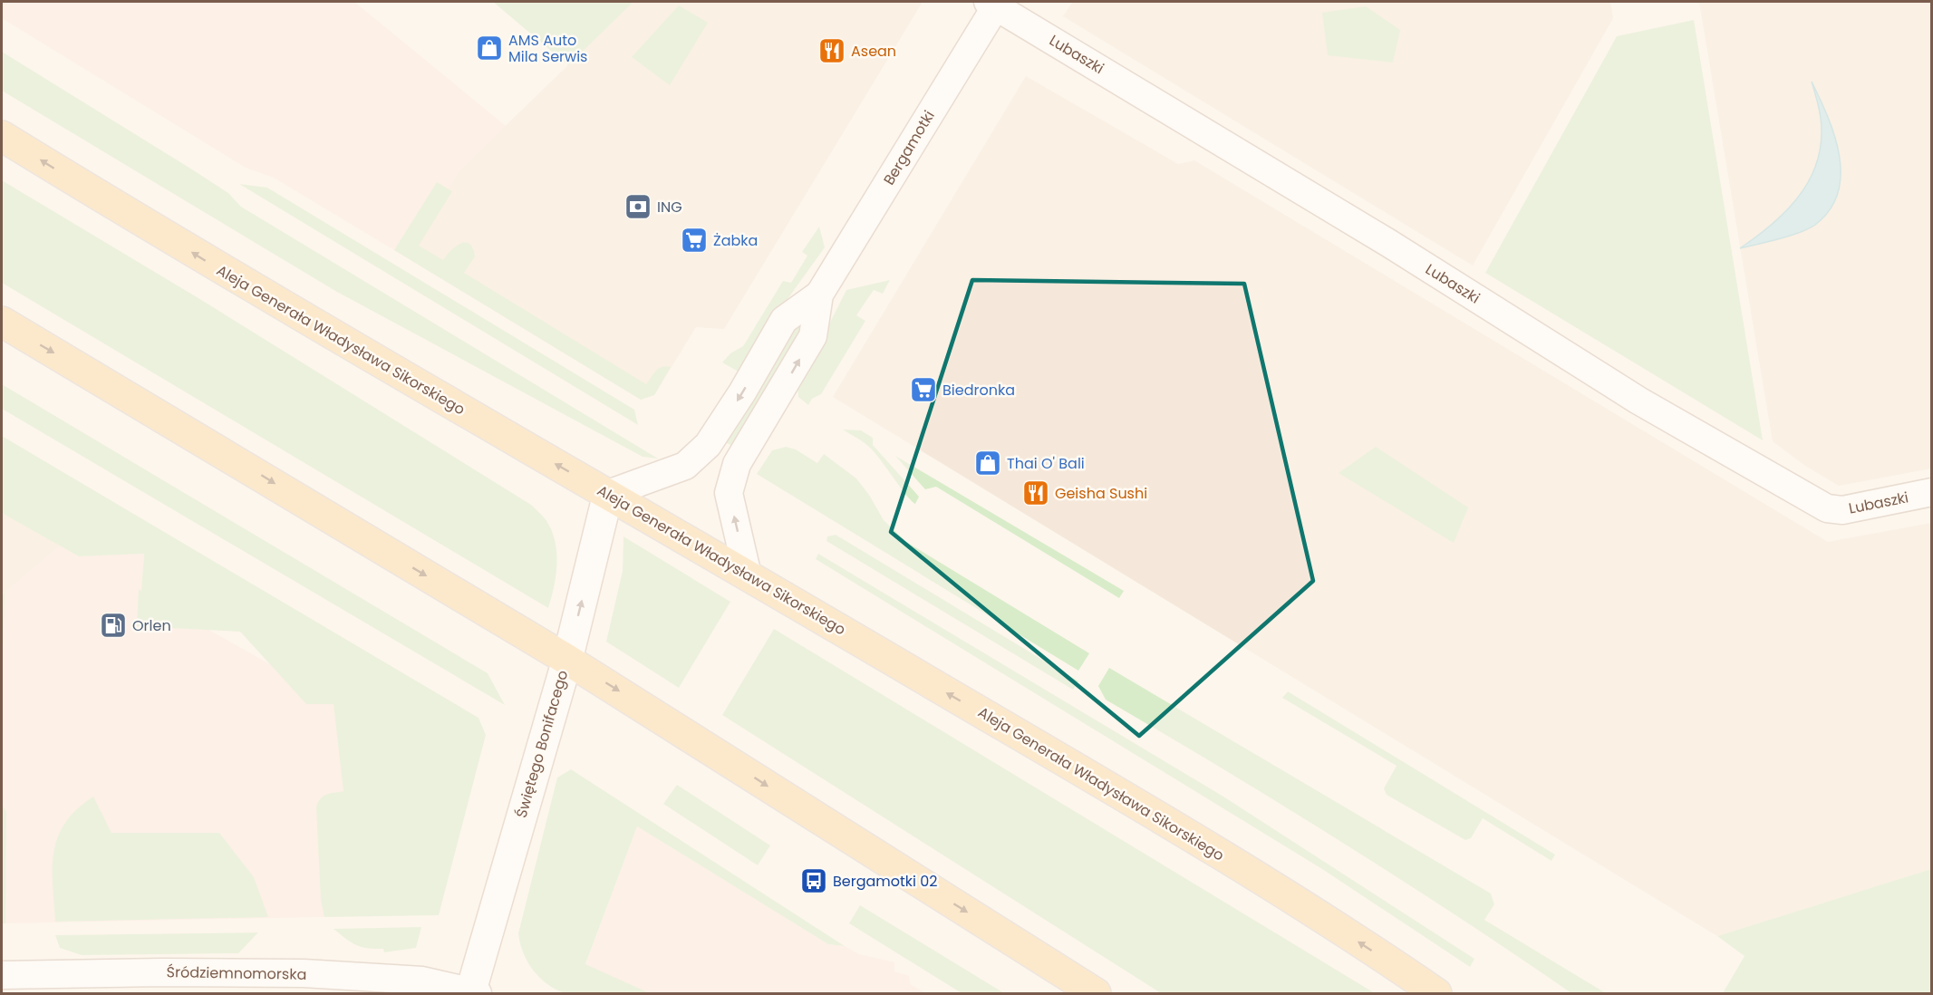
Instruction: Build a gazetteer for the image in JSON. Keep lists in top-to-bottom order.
{
  "streets": {
    "main road": ["Aleja Generała Władysława Sikorskiego"],
    "street": [
      "Lubaszki",
      "Bergamotki",
      "Świętego Bonifacego",
      "Śródziemnomorska"
    ]
  },
  "crossings": [
    ["Lubaszki", "Bergamotki"],
    ["Bergamotki", "Aleja Generała Władysława Sikorskiego"],
    ["Bergamotki", "Świętego Bonifacego"],
    ["Aleja Generała Władysława Sikorskiego", "Świętego Bonifacego"],
    ["Świętego Bonifacego", "Śródziemnomorska"]
  ],
  "places": {
    "shop": ["AMS Auto Mila Serwis", "Thai O' Bali"],
    "restaurant": ["Asean", "Geisha Sushi"],
    "bank": ["ING"],
    "supermarket": ["Żabka", "Biedronka"],
    "fuel station": ["Orlen"],
    "bus stop": ["Bergamotki 02"]
  }
}
